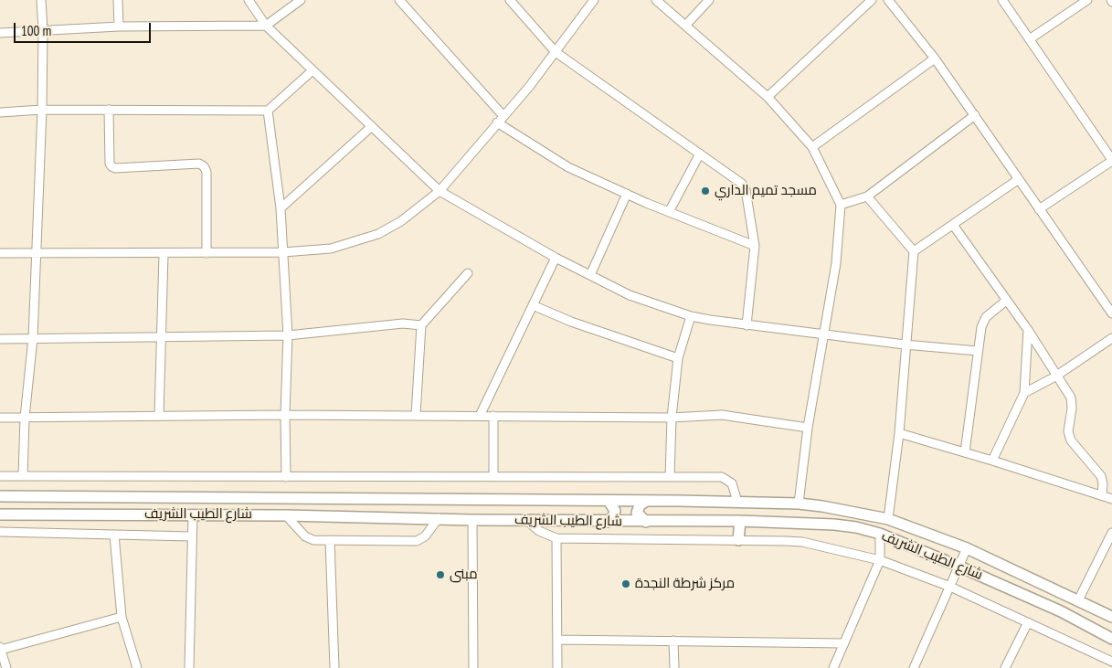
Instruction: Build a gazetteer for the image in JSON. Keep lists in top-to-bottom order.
{
  "streets": {
    "main road": ["شارع الطيب الشريف"]
  },
  "places": ["مسجد تميم الداري", "مبنى", "مركز شرطة النجدة"],
  "scale_bar": "100 m"
}
